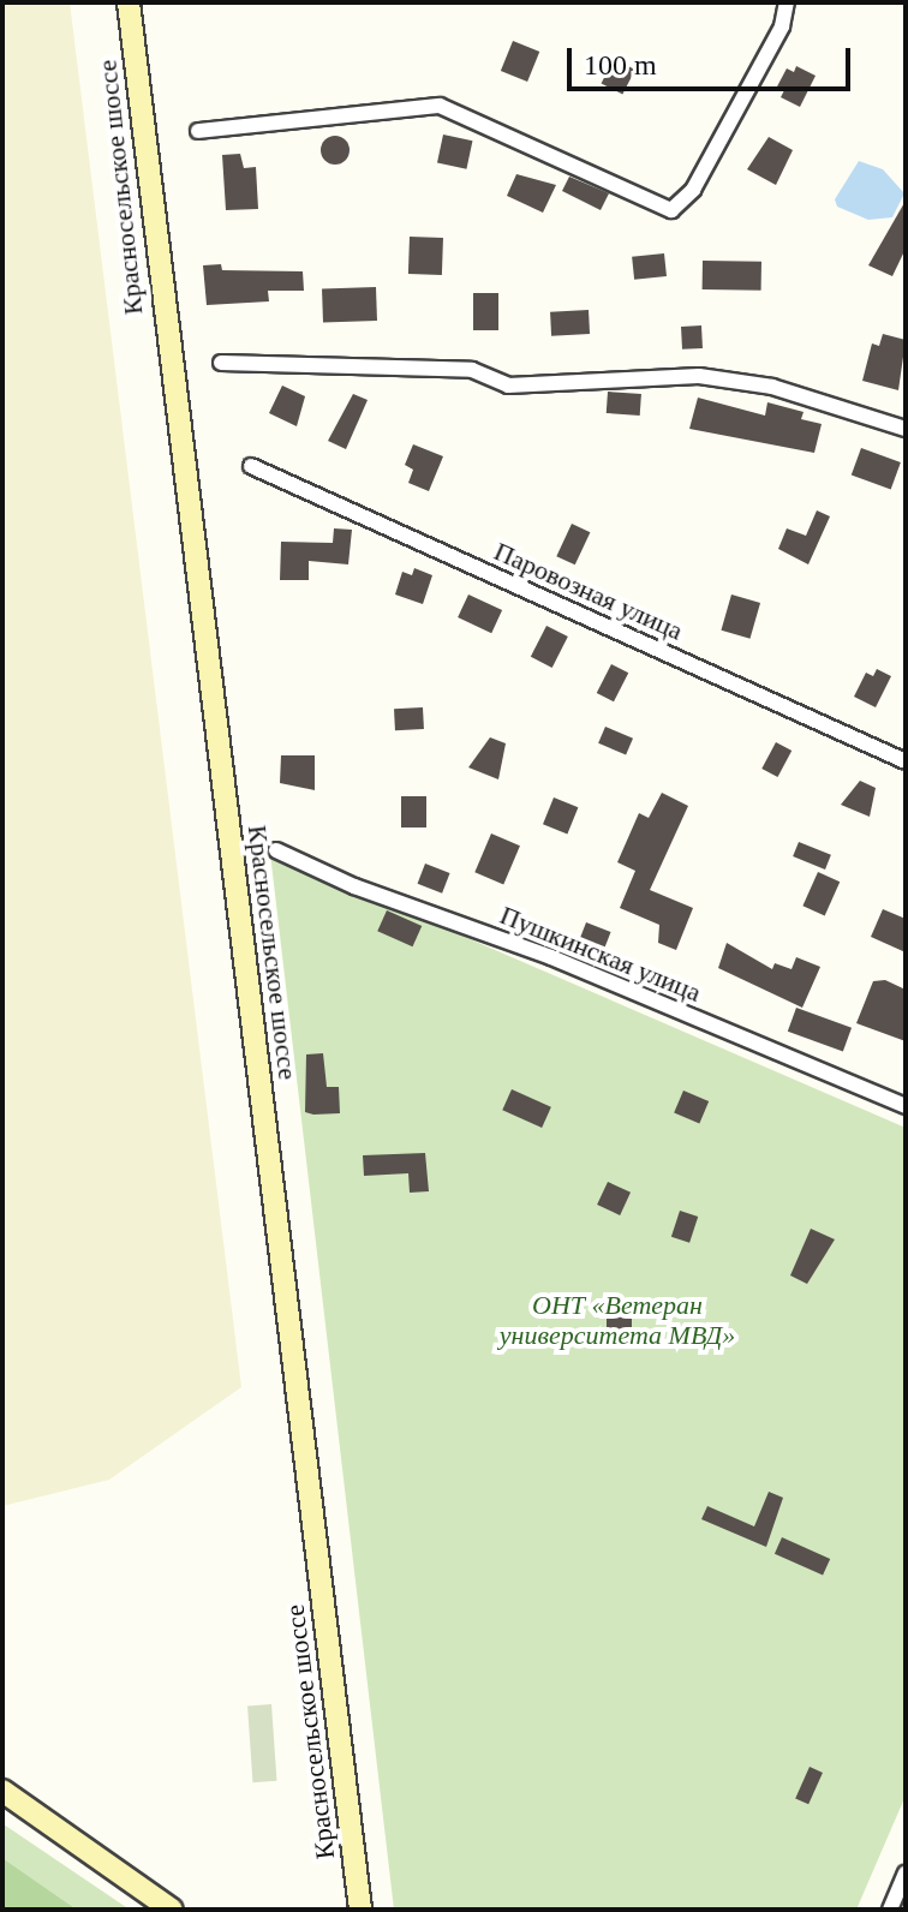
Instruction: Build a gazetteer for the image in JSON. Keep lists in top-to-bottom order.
{
  "streets": {
    "main road": ["Красносельское шоссе"],
    "street": ["Паровозная улица", "Пушкинская улица"]
  },
  "parks": ["ОНТ «Ветеран университета МВД»"],
  "scale_bar": "100 m"
}
